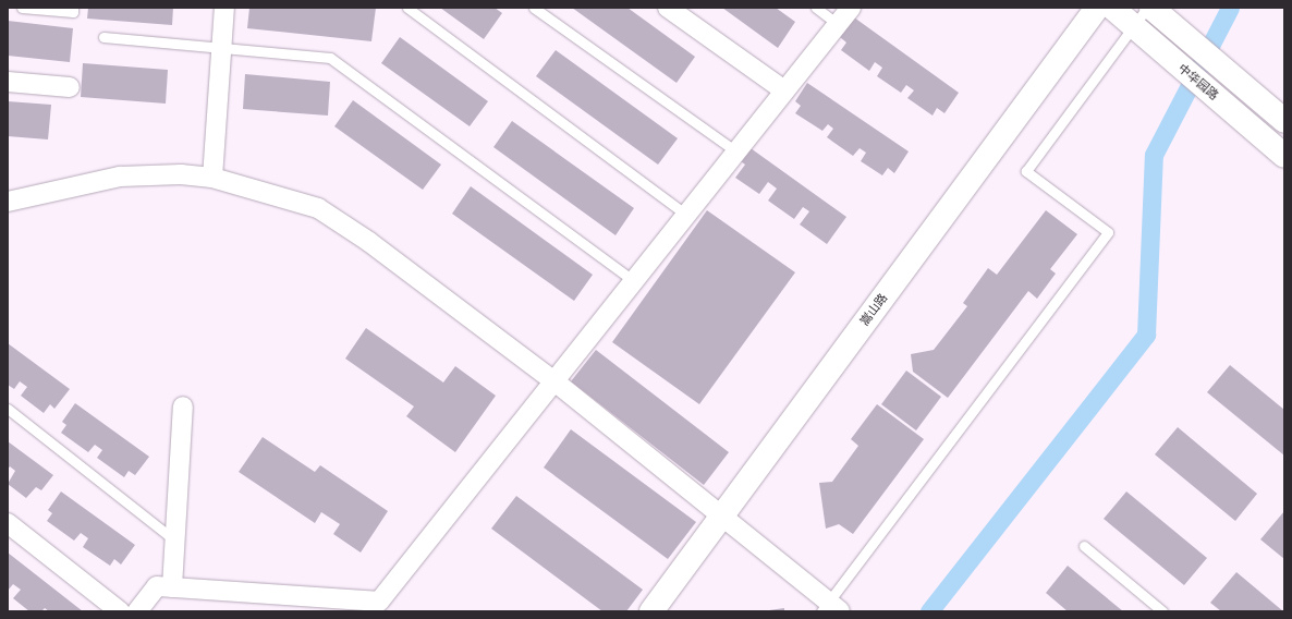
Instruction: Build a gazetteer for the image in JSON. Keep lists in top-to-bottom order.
{
  "streets": {
    "street": ["中华园路", "嵩山路"]
  }
}
